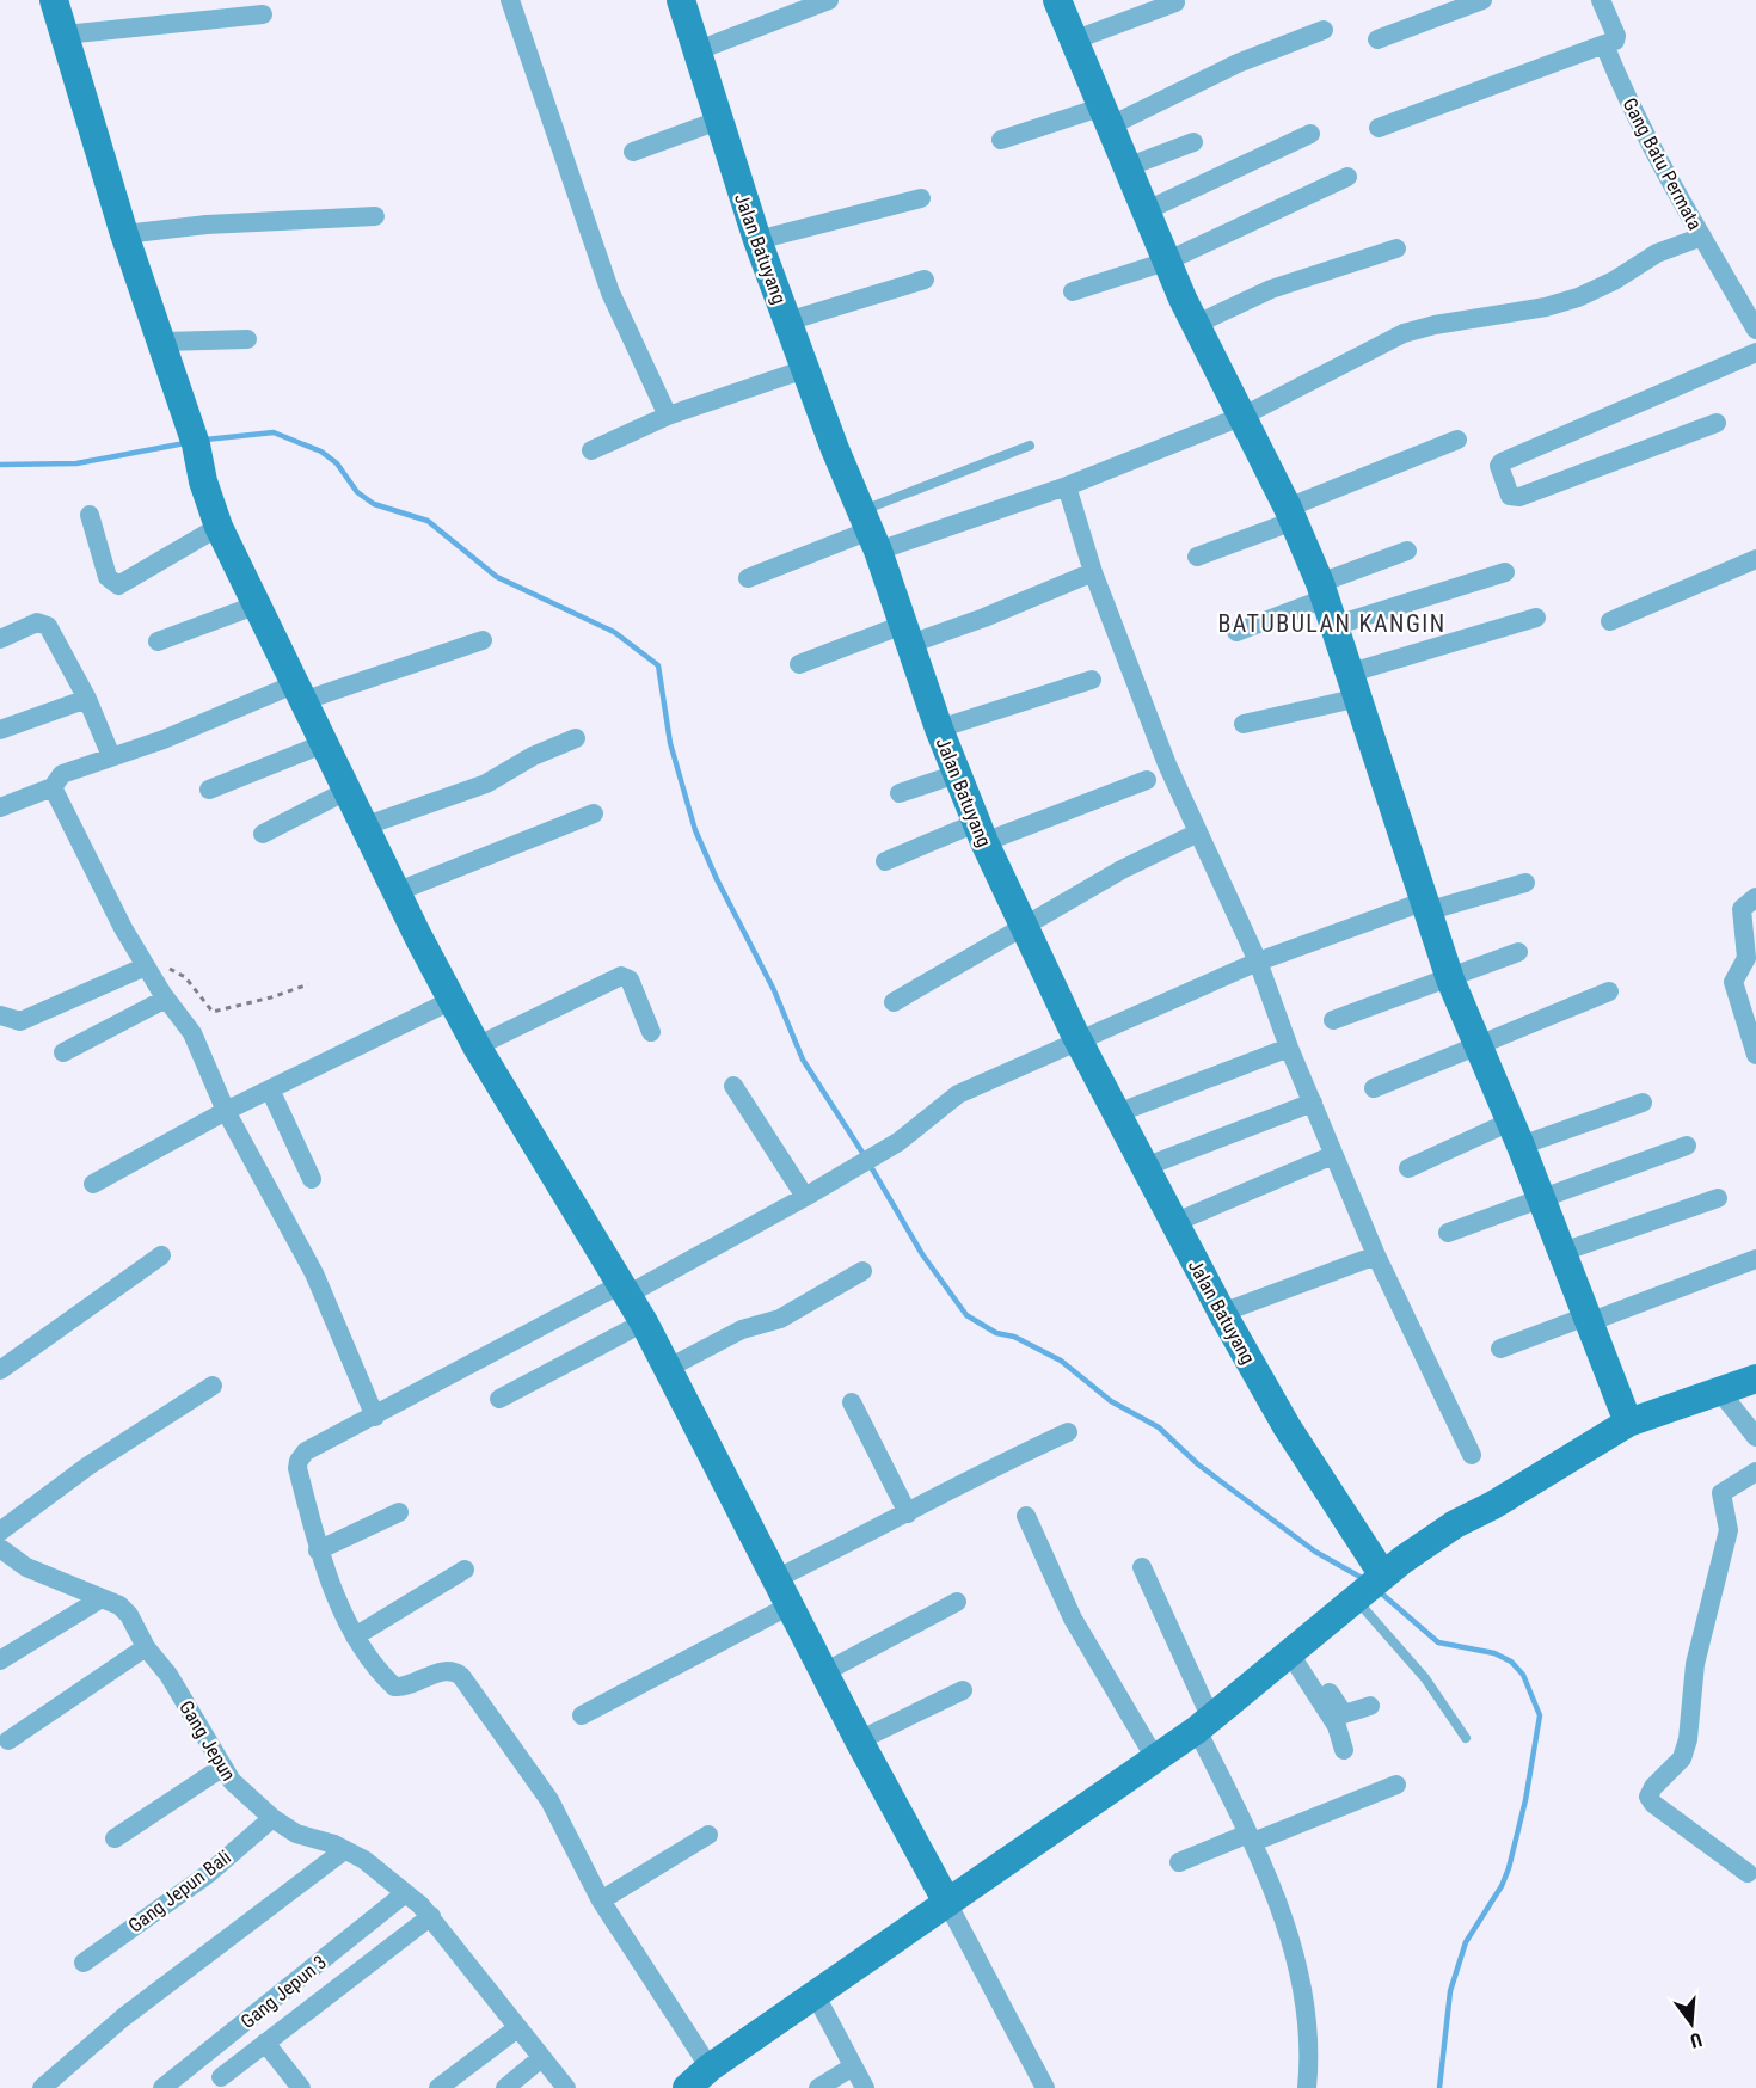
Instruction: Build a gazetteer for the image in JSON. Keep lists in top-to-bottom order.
{
  "streets": {
    "street": [
      "Gang Batu Permata",
      "Jalan Batuyang",
      "Gang Jepun",
      "Gang Jepun Bali",
      "Gang Jepun 3"
    ]
  },
  "crossings": [
    ["Gang Jepun", "Gang Jepun Bali"],
    ["Gang Jepun", "Gang Jepun 3"]
  ],
  "districts": ["BATUBULAN KANGIN"],
  "north": "bottom"
}
